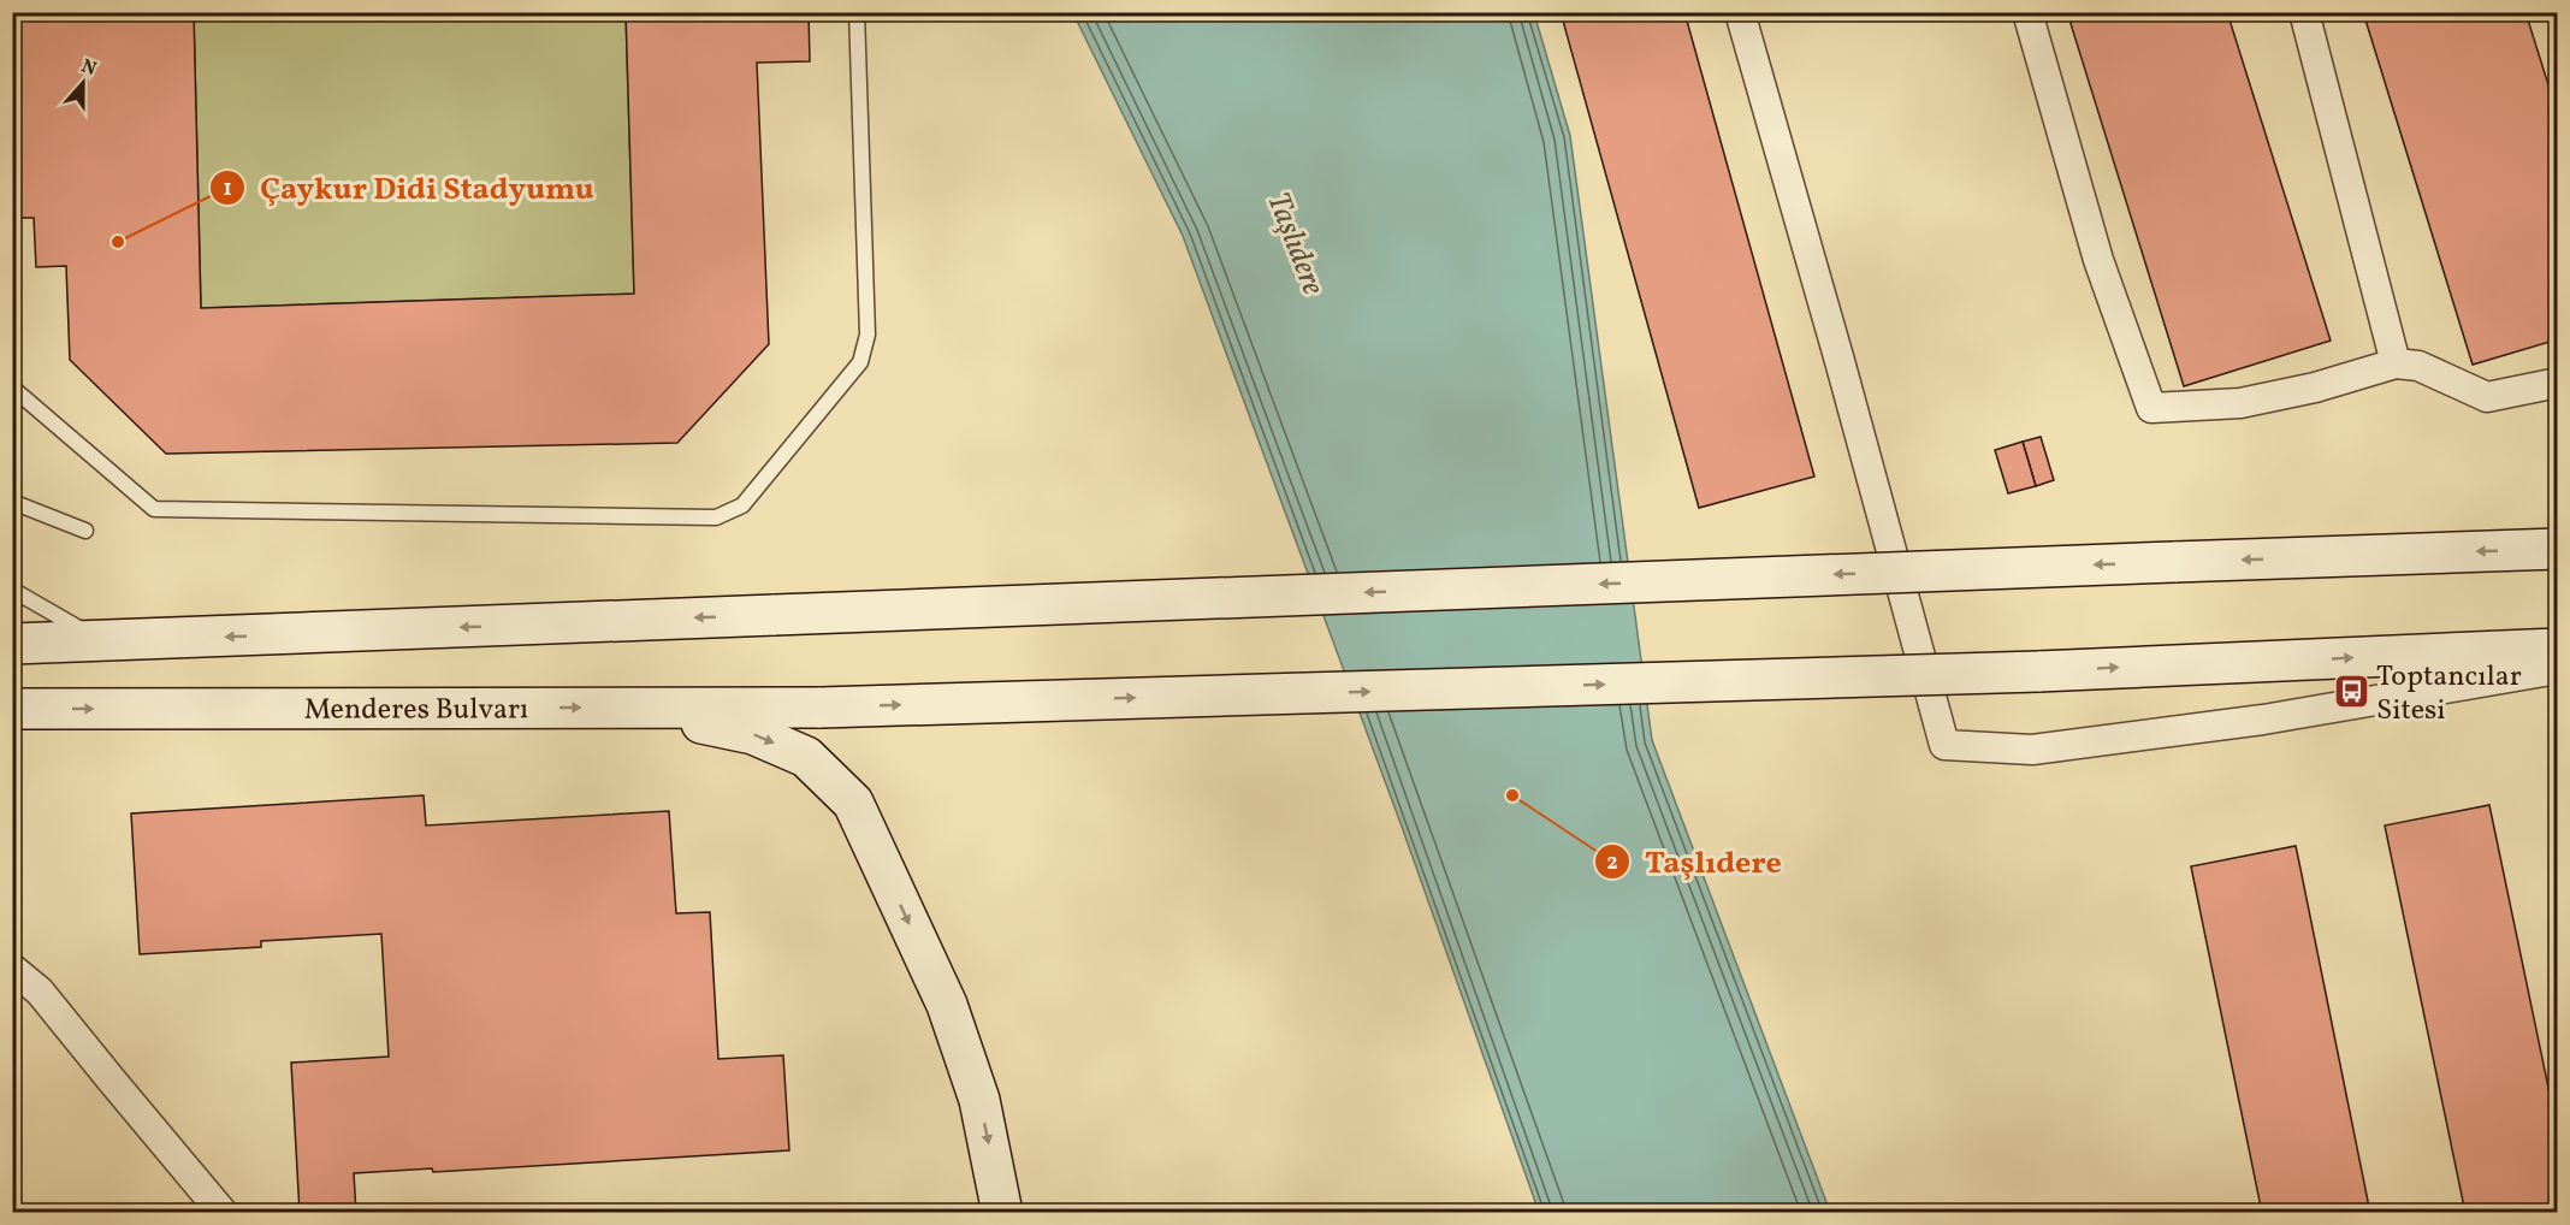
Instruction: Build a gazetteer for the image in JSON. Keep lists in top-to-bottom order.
{
  "streets": {
    "main road": ["Menderes Bulvarı"]
  },
  "water": ["Taşlıdere"],
  "places": {
    "other": ["Çaykur Didi Stadyumu", "Taşlıdere"],
    "bus stop": ["Toptancılar Sitesi"]
  },
  "north": "top"
}
